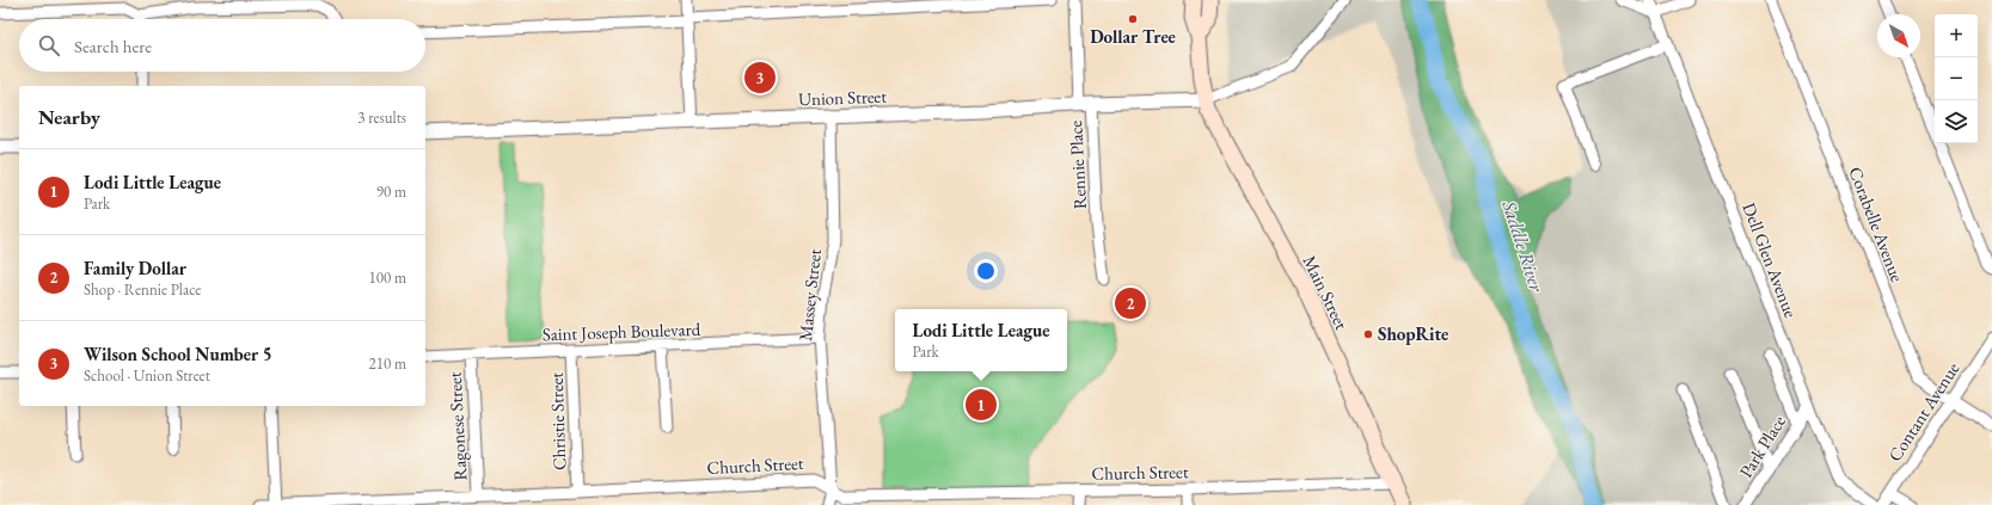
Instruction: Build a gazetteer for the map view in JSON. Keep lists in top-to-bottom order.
{
  "streets": {
    "main road": ["Main Street"],
    "street": [
      "Union Street",
      "Rennie Place",
      "Corabelle Avenue",
      "Dell Glen Avenue",
      "Massey Street",
      "Saint Joseph Boulevard",
      "Contant Avenue",
      "Christie Street",
      "Ragonese Street",
      "Park Place",
      "Church Street"
    ]
  },
  "crossings": [
    ["Union Street", "Rennie Place"],
    ["Union Street", "Main Street"],
    ["Union Street", "Massey Street"],
    ["Corabelle Avenue", "Contant Avenue"],
    ["Dell Glen Avenue", "Park Place"],
    ["Main Street", "Church Street"],
    ["Massey Street", "Saint Joseph Boulevard"],
    ["Massey Street", "Church Street"],
    ["Saint Joseph Boulevard", "Christie Street"],
    ["Saint Joseph Boulevard", "Ragonese Street"],
    ["Christie Street", "Church Street"],
    ["Ragonese Street", "Church Street"]
  ],
  "water": ["Saddle River"],
  "places": ["Dollar Tree", "ShopRite"],
  "north": "bottom right",
  "page": {
    "map_buttons": ["+", "−"],
    "search": "Search here",
    "pins": ["3", "2", "1"],
    "heading": ["Nearby", "3 results"],
    "list": [
      {
        "mark": "1",
        "name": "Lodi Little League",
        "note": "Park",
        "value": "90 m"
      },
      {
        "mark": "2",
        "name": "Family Dollar",
        "note": "Shop · Rennie Place",
        "value": "100 m"
      },
      {
        "mark": "3",
        "name": "Wilson School Number 5",
        "note": "School · Union Street",
        "value": "210 m"
      }
    ],
    "popup": ["Lodi Little League", "Park"]
  }
}
